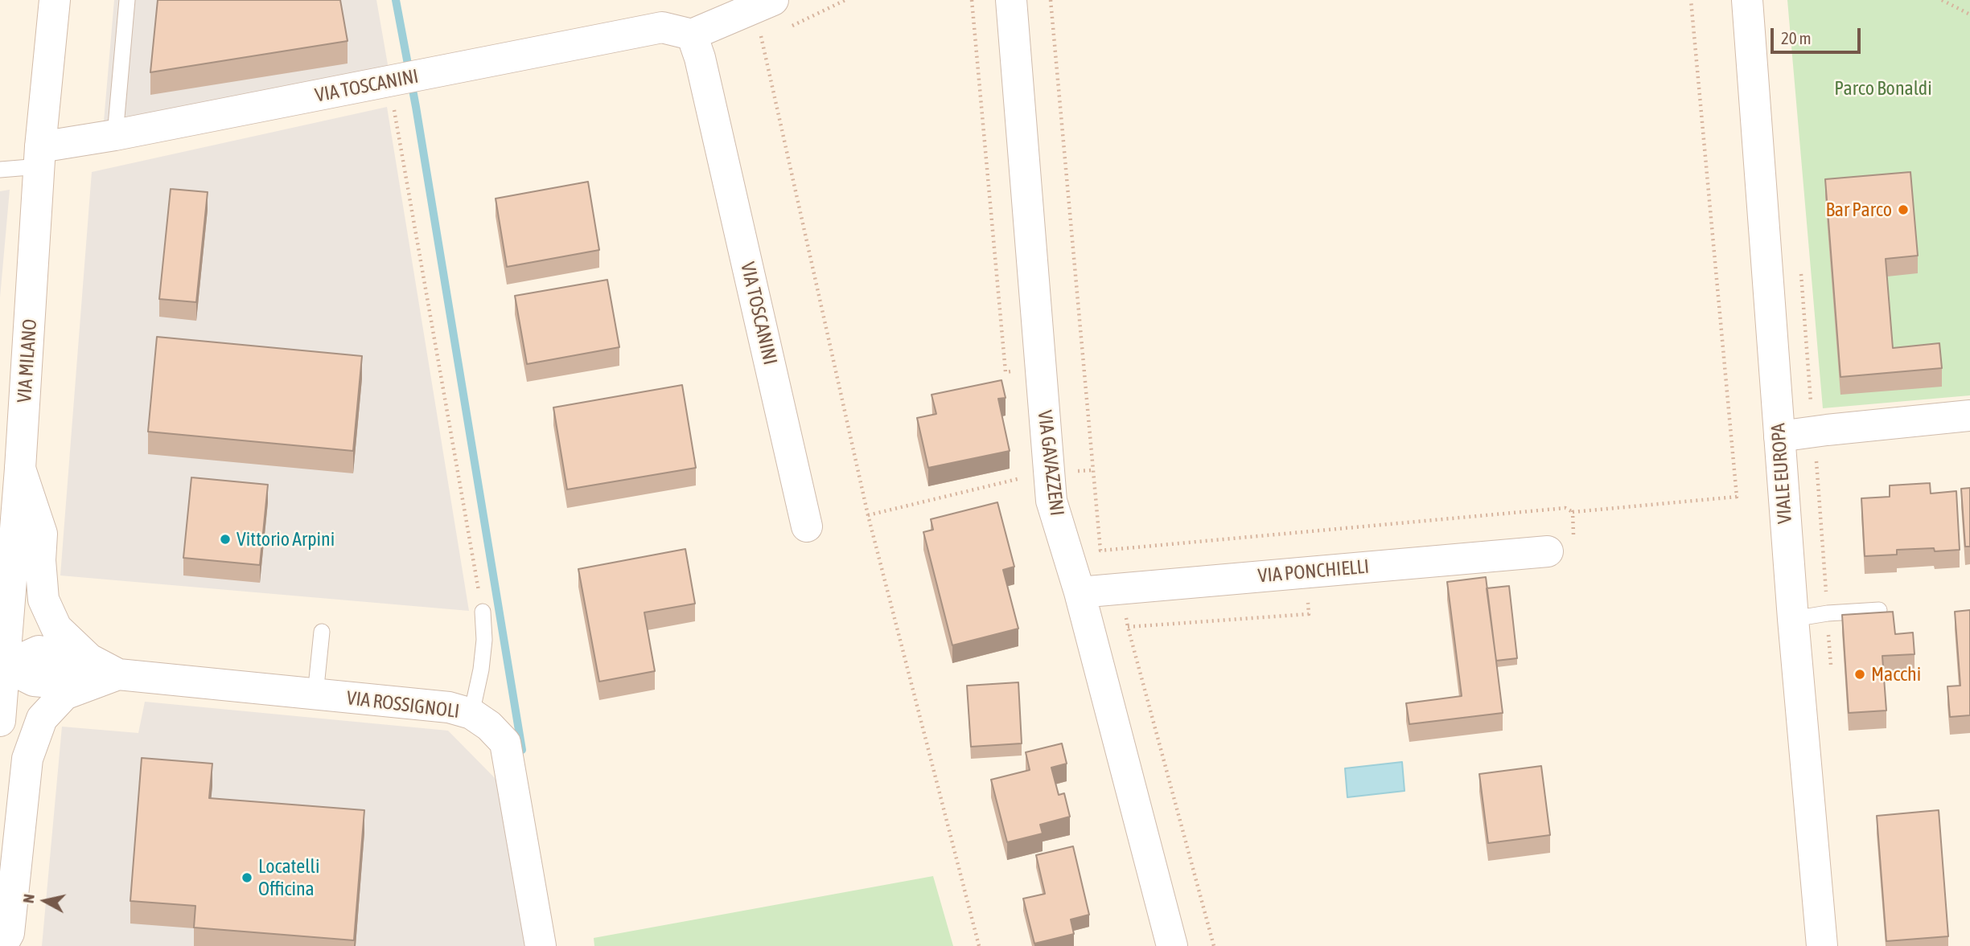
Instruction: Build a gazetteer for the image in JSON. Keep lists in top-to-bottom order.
{
  "streets": {
    "street": [
      "VIA TOSCANINI",
      "VIA MILANO",
      "VIA GAVAZZENI",
      "VIALE EUROPA",
      "VIA PONCHIELLI",
      "VIA ROSSIGNOLI"
    ]
  },
  "crossings": [
    ["VIA TOSCANINI", "VIA MILANO"],
    ["VIA MILANO", "VIA ROSSIGNOLI"],
    ["VIA GAVAZZENI", "VIA PONCHIELLI"]
  ],
  "parks": ["Parco Bonaldi"],
  "places": [
    "Bar Parco",
    "Vittorio Arpini",
    "Macchi",
    "Locatelli Officina"
  ],
  "scale_bar": "20 m",
  "north": "left"
}
